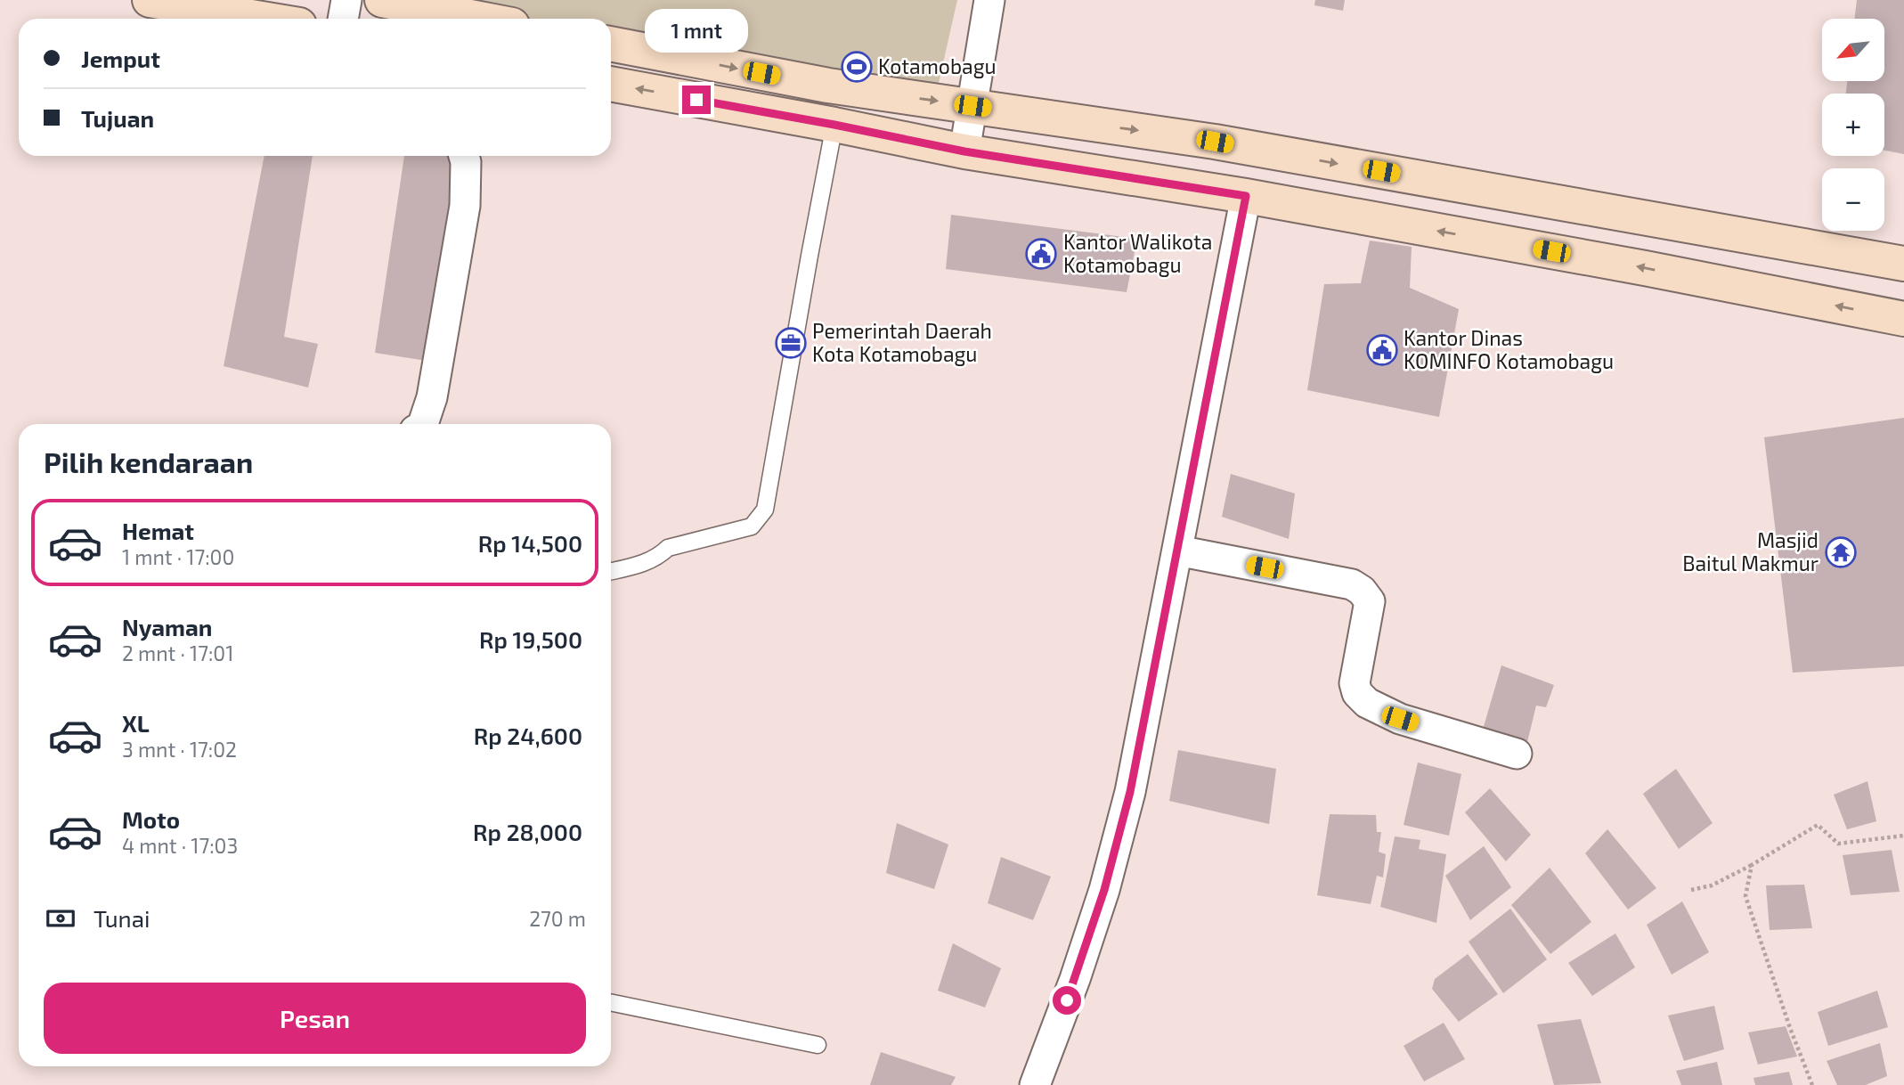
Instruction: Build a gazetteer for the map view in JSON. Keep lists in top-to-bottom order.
{
  "places": {
    "sports": ["Kotamobagu"],
    "public building": ["Kantor Walikota Kotamobagu", "Kantor Dinas KOMINFO Kotamobagu"],
    "office": ["Pemerintah Daerah Kota Kotamobagu"],
    "temple": ["Masjid Baitul Makmur"]
  },
  "north": "bottom left",
  "page": {
    "bubble": "1 mnt",
    "map_buttons": ["+", "−"],
    "banner": ["Jemput", "Tujuan"],
    "heading": "Pilih kendaraan",
    "list": [
      {
        "name": "Hemat",
        "note": "1 mnt · 17:00",
        "value": "Rp 14,500"
      },
      {
        "name": "Nyaman",
        "note": "2 mnt · 17:01",
        "value": "Rp 19,500"
      },
      {
        "name": "XL",
        "note": "3 mnt · 17:02",
        "value": "Rp 24,600"
      },
      {
        "name": "Moto",
        "note": "4 mnt · 17:03",
        "value": "Rp 28,000"
      }
    ],
    "pay": ["Tunai", "270 m"],
    "buttons": "Pesan"
  }
}
